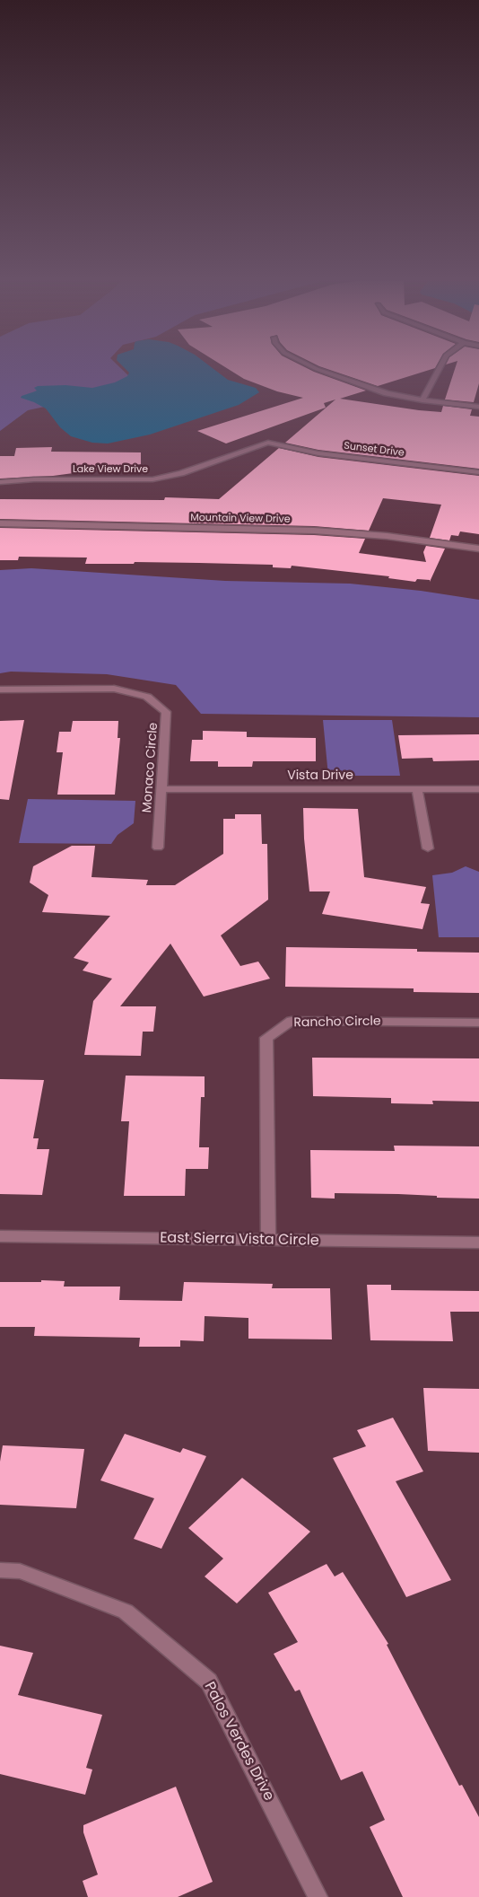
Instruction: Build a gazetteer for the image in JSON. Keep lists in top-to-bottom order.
{
  "streets": {
    "street": [
      "Sunset Drive",
      "Lake View Drive",
      "Mountain View Drive",
      "Monaco Circle",
      "Vista Drive",
      "Rancho Circle",
      "East Sierra Vista Circle",
      "Palos Verdes Drive"
    ]
  },
  "crossings": [
    ["Sunset Drive", "Lake View Drive"],
    ["Monaco Circle", "Vista Drive"],
    ["Rancho Circle", "East Sierra Vista Circle"]
  ]
}
